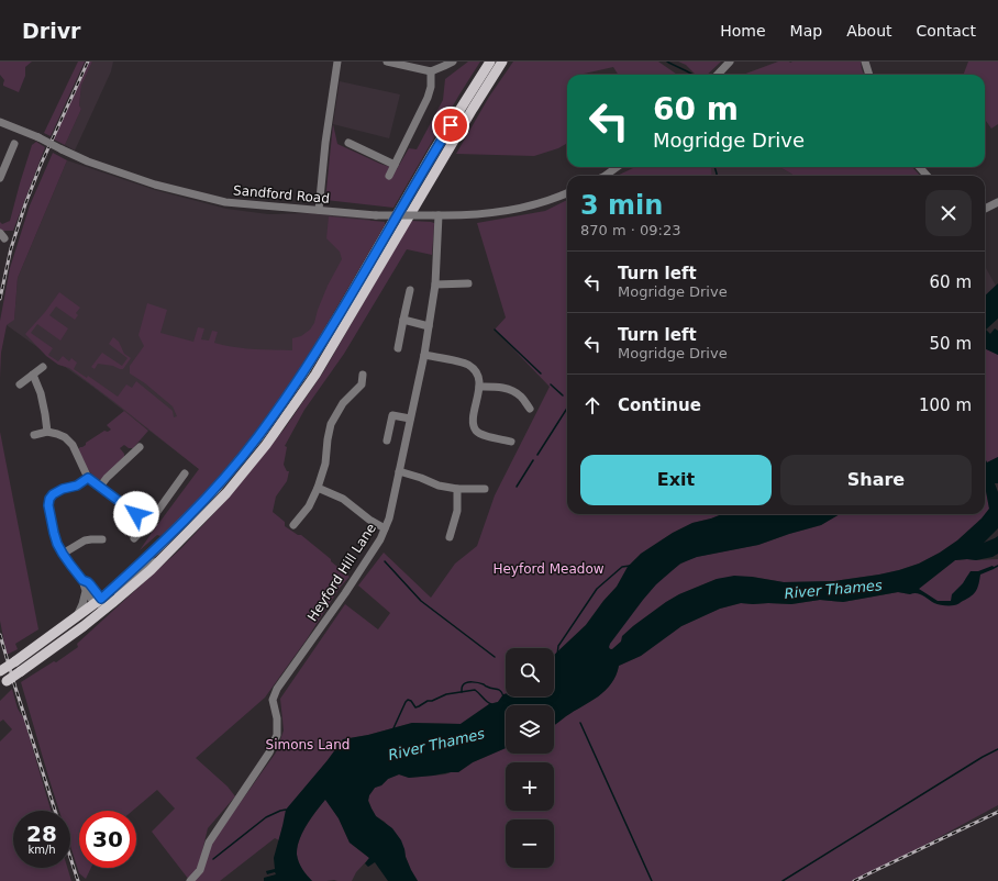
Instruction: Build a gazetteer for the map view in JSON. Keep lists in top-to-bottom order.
{
  "streets": {
    "street": ["Sandford Road", "Heyford Hill Lane"]
  },
  "crossings": [
    ["Sandford Road", "Heyford Hill Lane"]
  ],
  "water": ["River Thames"],
  "parks": ["Heyford Meadow", "Simons Land"],
  "page": {
    "header": "Drivr",
    "nav": [
      "Home",
      "Map",
      "About",
      "Contact"
    ],
    "turn": ["60 m", "Mogridge Drive"],
    "heading": ["3 min", "870 m · 09:23"],
    "list": [
      {
        "name": "Turn left",
        "note": "Mogridge Drive",
        "value": "60 m"
      },
      {
        "name": "Turn left",
        "note": "Mogridge Drive",
        "value": "50 m"
      },
      {
        "name": "Continue",
        "value": "100 m"
      }
    ],
    "buttons": ["Exit", "Share"],
    "map_buttons": ["+", "−"],
    "speed": "28 km/h",
    "limit": "30"
  }
}
